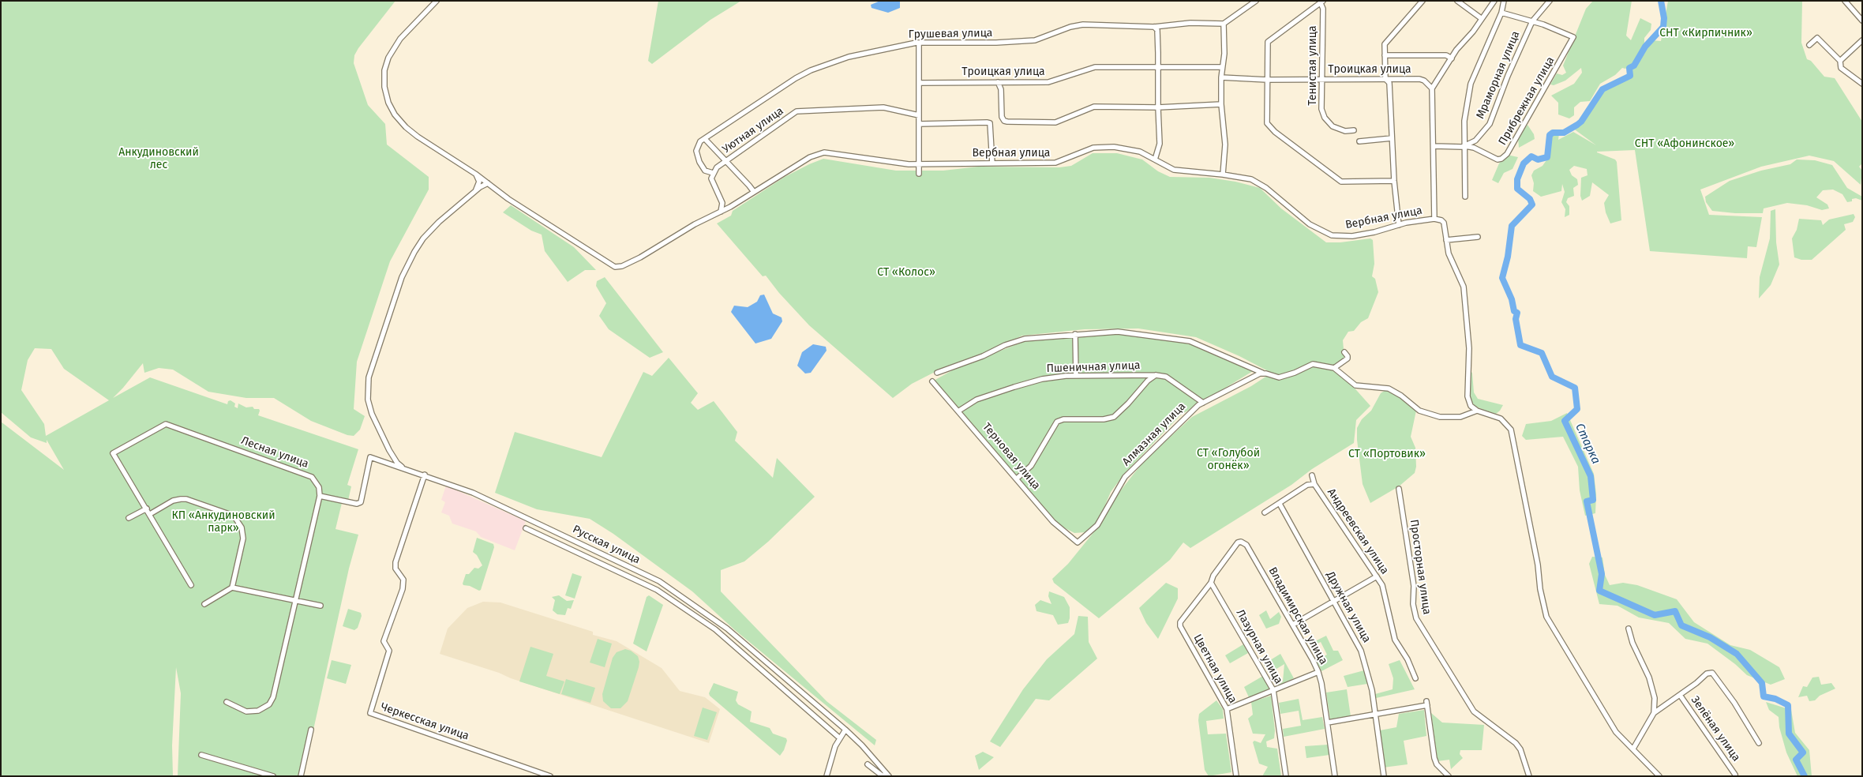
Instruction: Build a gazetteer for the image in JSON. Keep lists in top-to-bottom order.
{
  "streets": {
    "street": [
      "Грушевая улица",
      "Тенистая улица",
      "Троицкая улица",
      "Мраморная улица",
      "Прибрежная улица",
      "Уютная улица",
      "Вербная улица",
      "Пшеничная улица",
      "Алмазная улица",
      "Лесная улица",
      "Терновая улица",
      "Андреевская улица",
      "Русская улица",
      "Просторная улица",
      "Дружная улица",
      "Владимирская улица",
      "Лазурная улица",
      "Цветная улица",
      "Черкесская улица",
      "Зелёная улица"
    ]
  },
  "crossings": [
    ["Тенистая улица", "Троицкая улица"],
    ["Мраморная улица", "Прибрежная улица"],
    ["Пшеничная улица", "Алмазная улица"],
    ["Пшеничная улица", "Терновая улица"],
    ["Алмазная улица", "Терновая улица"],
    ["Лесная улица", "Русская улица"],
    ["Русская улица", "Черкесская улица"],
    ["Владимирская улица", "Лазурная улица"],
    ["Владимирская улица", "Цветная улица"],
    ["Лазурная улица", "Цветная улица"]
  ],
  "water": ["Старка"],
  "parks": [
    "СНТ «Кирпичник»",
    "СНТ «Афонинское»",
    "Анкудиновский лес",
    "СТ «Колос»",
    "СТ «Голубой огонёк»",
    "СТ «Портовик»",
    "КП «Анкудиновский парк»"
  ]
}
